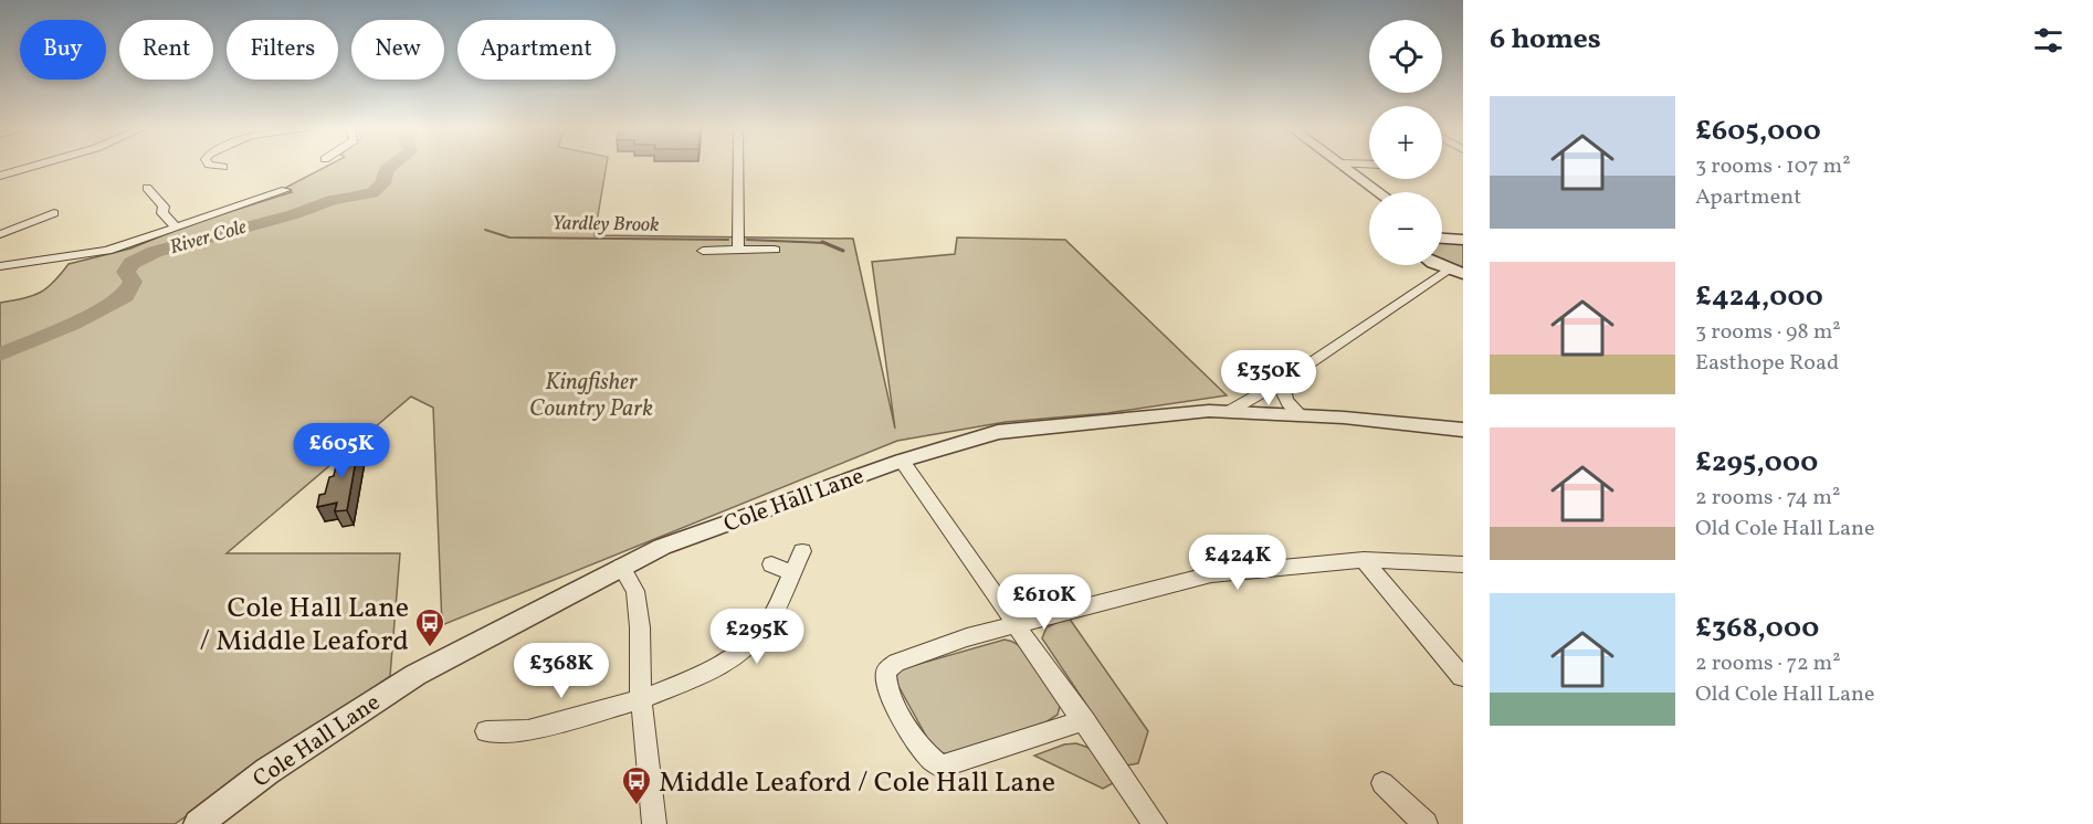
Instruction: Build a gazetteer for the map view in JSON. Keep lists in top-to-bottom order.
{
  "streets": {
    "street": ["Cole Hall Lane"]
  },
  "water": ["Yardley Brook", "River Cole"],
  "parks": ["Kingfisher Country Park"],
  "places": {
    "bus stop": ["Cole Hall Lane / Middle Leaford", "Middle Leaford / Cole Hall Lane"]
  },
  "page": {
    "heading": "6 homes",
    "map_buttons": ["+", "−"],
    "chip": [
      "Buy",
      "Rent",
      "Filters",
      "New",
      "Apartment"
    ],
    "list": [
      {
        "name": "£605,000",
        "note": "3 rooms · 107 m² · Apartment"
      },
      {
        "name": "£424,000",
        "note": "3 rooms · 98 m² · Easthope Road"
      },
      {
        "name": "£295,000",
        "note": "2 rooms · 74 m² · Old Cole Hall Lane"
      },
      {
        "name": "£368,000",
        "note": "2 rooms · 72 m² · Old Cole Hall Lane"
      }
    ],
    "price": [
      "£350K",
      "£605K",
      "£424K",
      "£610K",
      "£295K",
      "£368K"
    ]
  }
}
